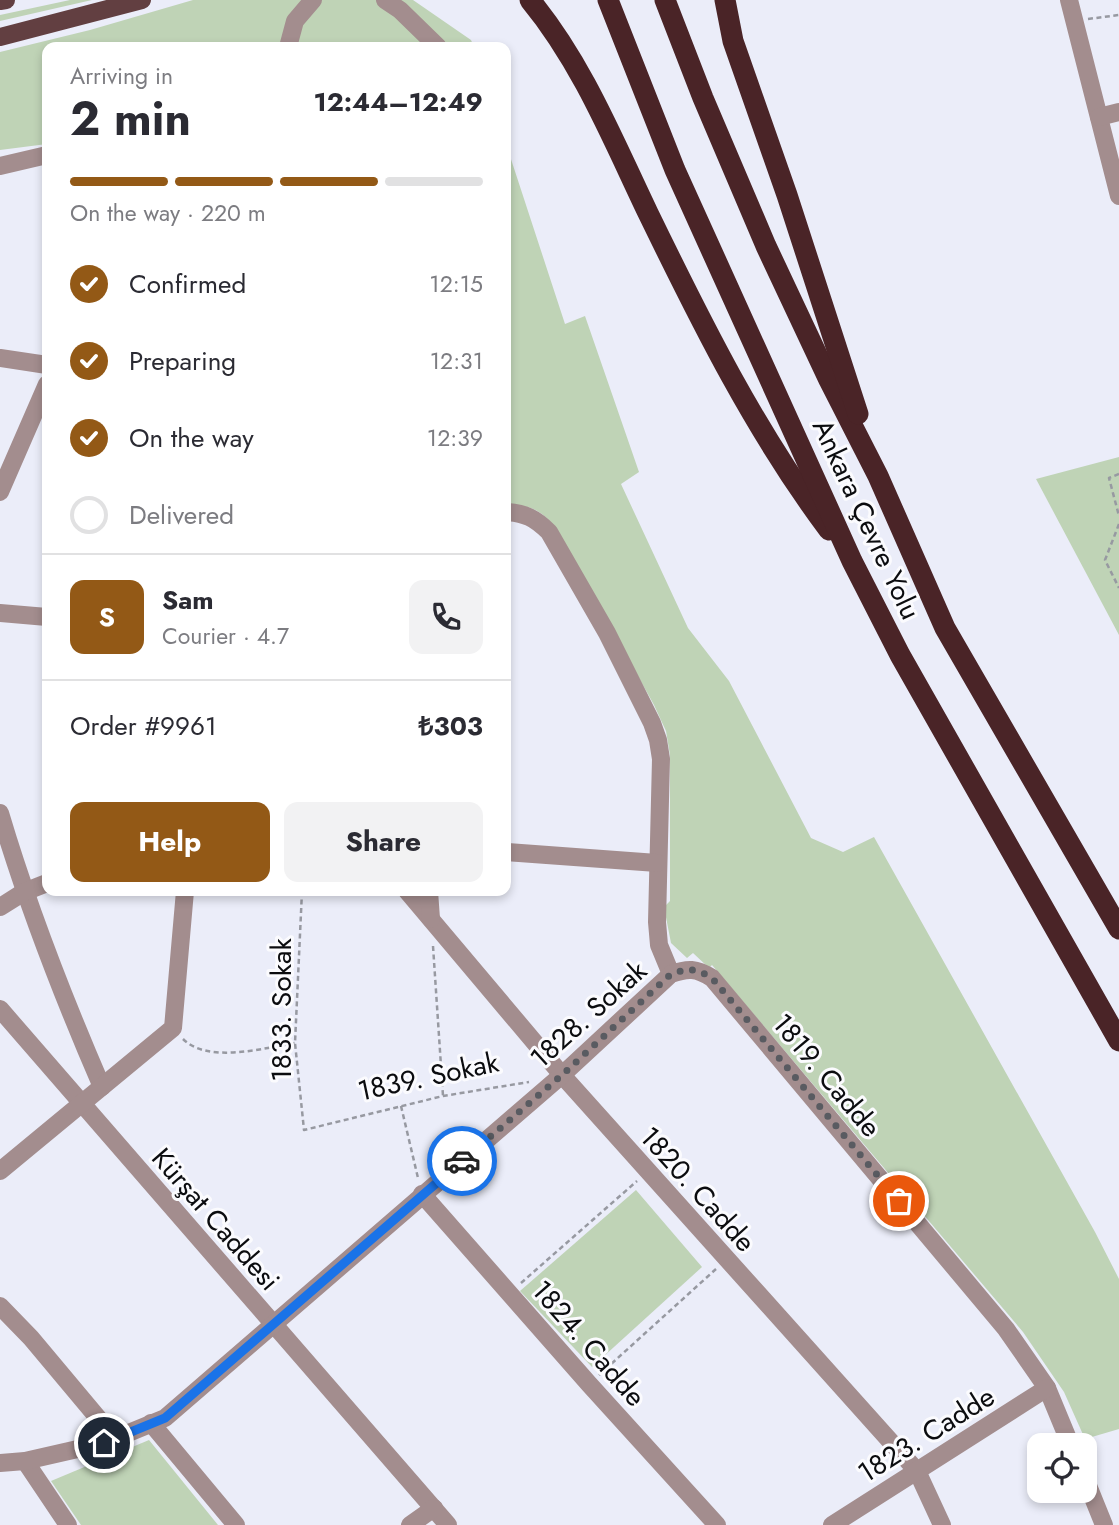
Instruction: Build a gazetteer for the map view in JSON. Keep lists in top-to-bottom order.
{
  "streets": {
    "highway": ["Ankara Çevre Yolu"],
    "street": [
      "1828. Sokak",
      "1819. Cadde",
      "1820. Cadde",
      "Kürşat Caddesi",
      "1824. Cadde",
      "1823. Cadde"
    ],
    "path": ["1833. Sokak", "1839. Sokak"]
  },
  "crossings": [
    ["1833. Sokak", "1839. Sokak"],
    ["1828. Sokak", "1819. Cadde"],
    ["1828. Sokak", "1820. Cadde"],
    ["1828. Sokak", "Kürşat Caddesi"],
    ["1828. Sokak", "1824. Cadde"],
    ["1819. Cadde", "1823. Cadde"],
    ["1820. Cadde", "1823. Cadde"]
  ],
  "page": {
    "heading": ["2 min", "Arriving in", "12:44–12:49"],
    "panel": [
      "Sam",
      "Courier · 4.7",
      "Order #9961",
      "₺303"
    ],
    "bar": "On the way · 220 m",
    "list": [
      ["Confirmed", "12:15"],
      ["Preparing", "12:31"],
      ["On the way", "12:39"],
      "Delivered"
    ],
    "round": "S",
    "buttons": ["Help", "Share"]
  }
}
